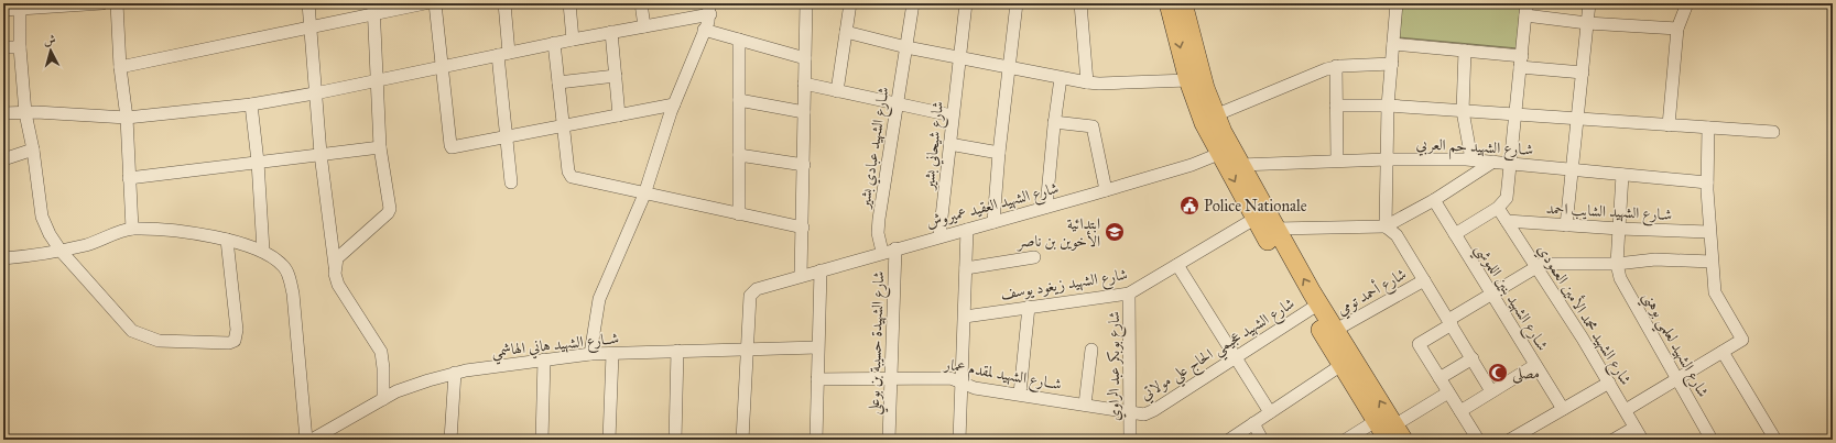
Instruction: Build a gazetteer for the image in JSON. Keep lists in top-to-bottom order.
{
  "streets": {
    "street": [
      "شارع شيحاني بشير",
      "شـارع الشهيد حم العربي",
      "شـارع الشهيد عبادي بشير",
      "شارع الشهيد العقيد عميروش",
      "شـارع الشهيد الشايب احمد",
      "شارع الشهيد زيغود يوسف",
      "شارع أحمد تومي",
      "شـارع الشهيد بنين اللموشي",
      "شارع الشهيد محمد الأمين العمودي",
      "شارع الشهيدة حسيبة بن بوعلي",
      "شــارع الشهيد هاني الهاشمي",
      "شارع الشهيد لعلمي بوهني",
      "شارع الشهيد عجيمي الحاج علي مولاتي",
      "شارع بوبكر عبد الراوي",
      "شــارع الشهيد لمقدم عمار"
    ]
  },
  "crossings": [
    ["شارع شيحاني بشير", "شارع الشهيد العقيد عميروش"],
    ["شـارع الشهيد حم العربي", "شارع الشهيد العقيد عميروش"],
    ["شـارع الشهيد عبادي بشير", "شارع الشهيد العقيد عميروش"],
    ["شارع الشهيد العقيد عميروش", "شارع الشهيدة حسيبة بن بوعلي"],
    ["شارع الشهيد العقيد عميروش", "شــارع الشهيد هاني الهاشمي"],
    ["شـارع الشهيد الشايب احمد", "شارع الشهيد محمد الأمين العمودي"],
    ["شارع الشهيد زيغود يوسف", "شارع بوبكر عبد الراوي"],
    ["شارع الشهيدة حسيبة بن بوعلي", "شــارع الشهيد لمقدم عمار"],
    ["شارع الشهيد عجيمي الحاج علي مولاتي", "شارع بوبكر عبد الراوي"],
    ["شارع الشهيد عجيمي الحاج علي مولاتي", "شــارع الشهيد لمقدم عمار"],
    ["شارع بوبكر عبد الراوي", "شــارع الشهيد لمقدم عمار"]
  ],
  "places": {
    "public building": ["Police Nationale"],
    "school or university": ["ابتدائية الأخوين بن ناصر"],
    "mosque": ["مصلى"]
  },
  "north": "top"
}
